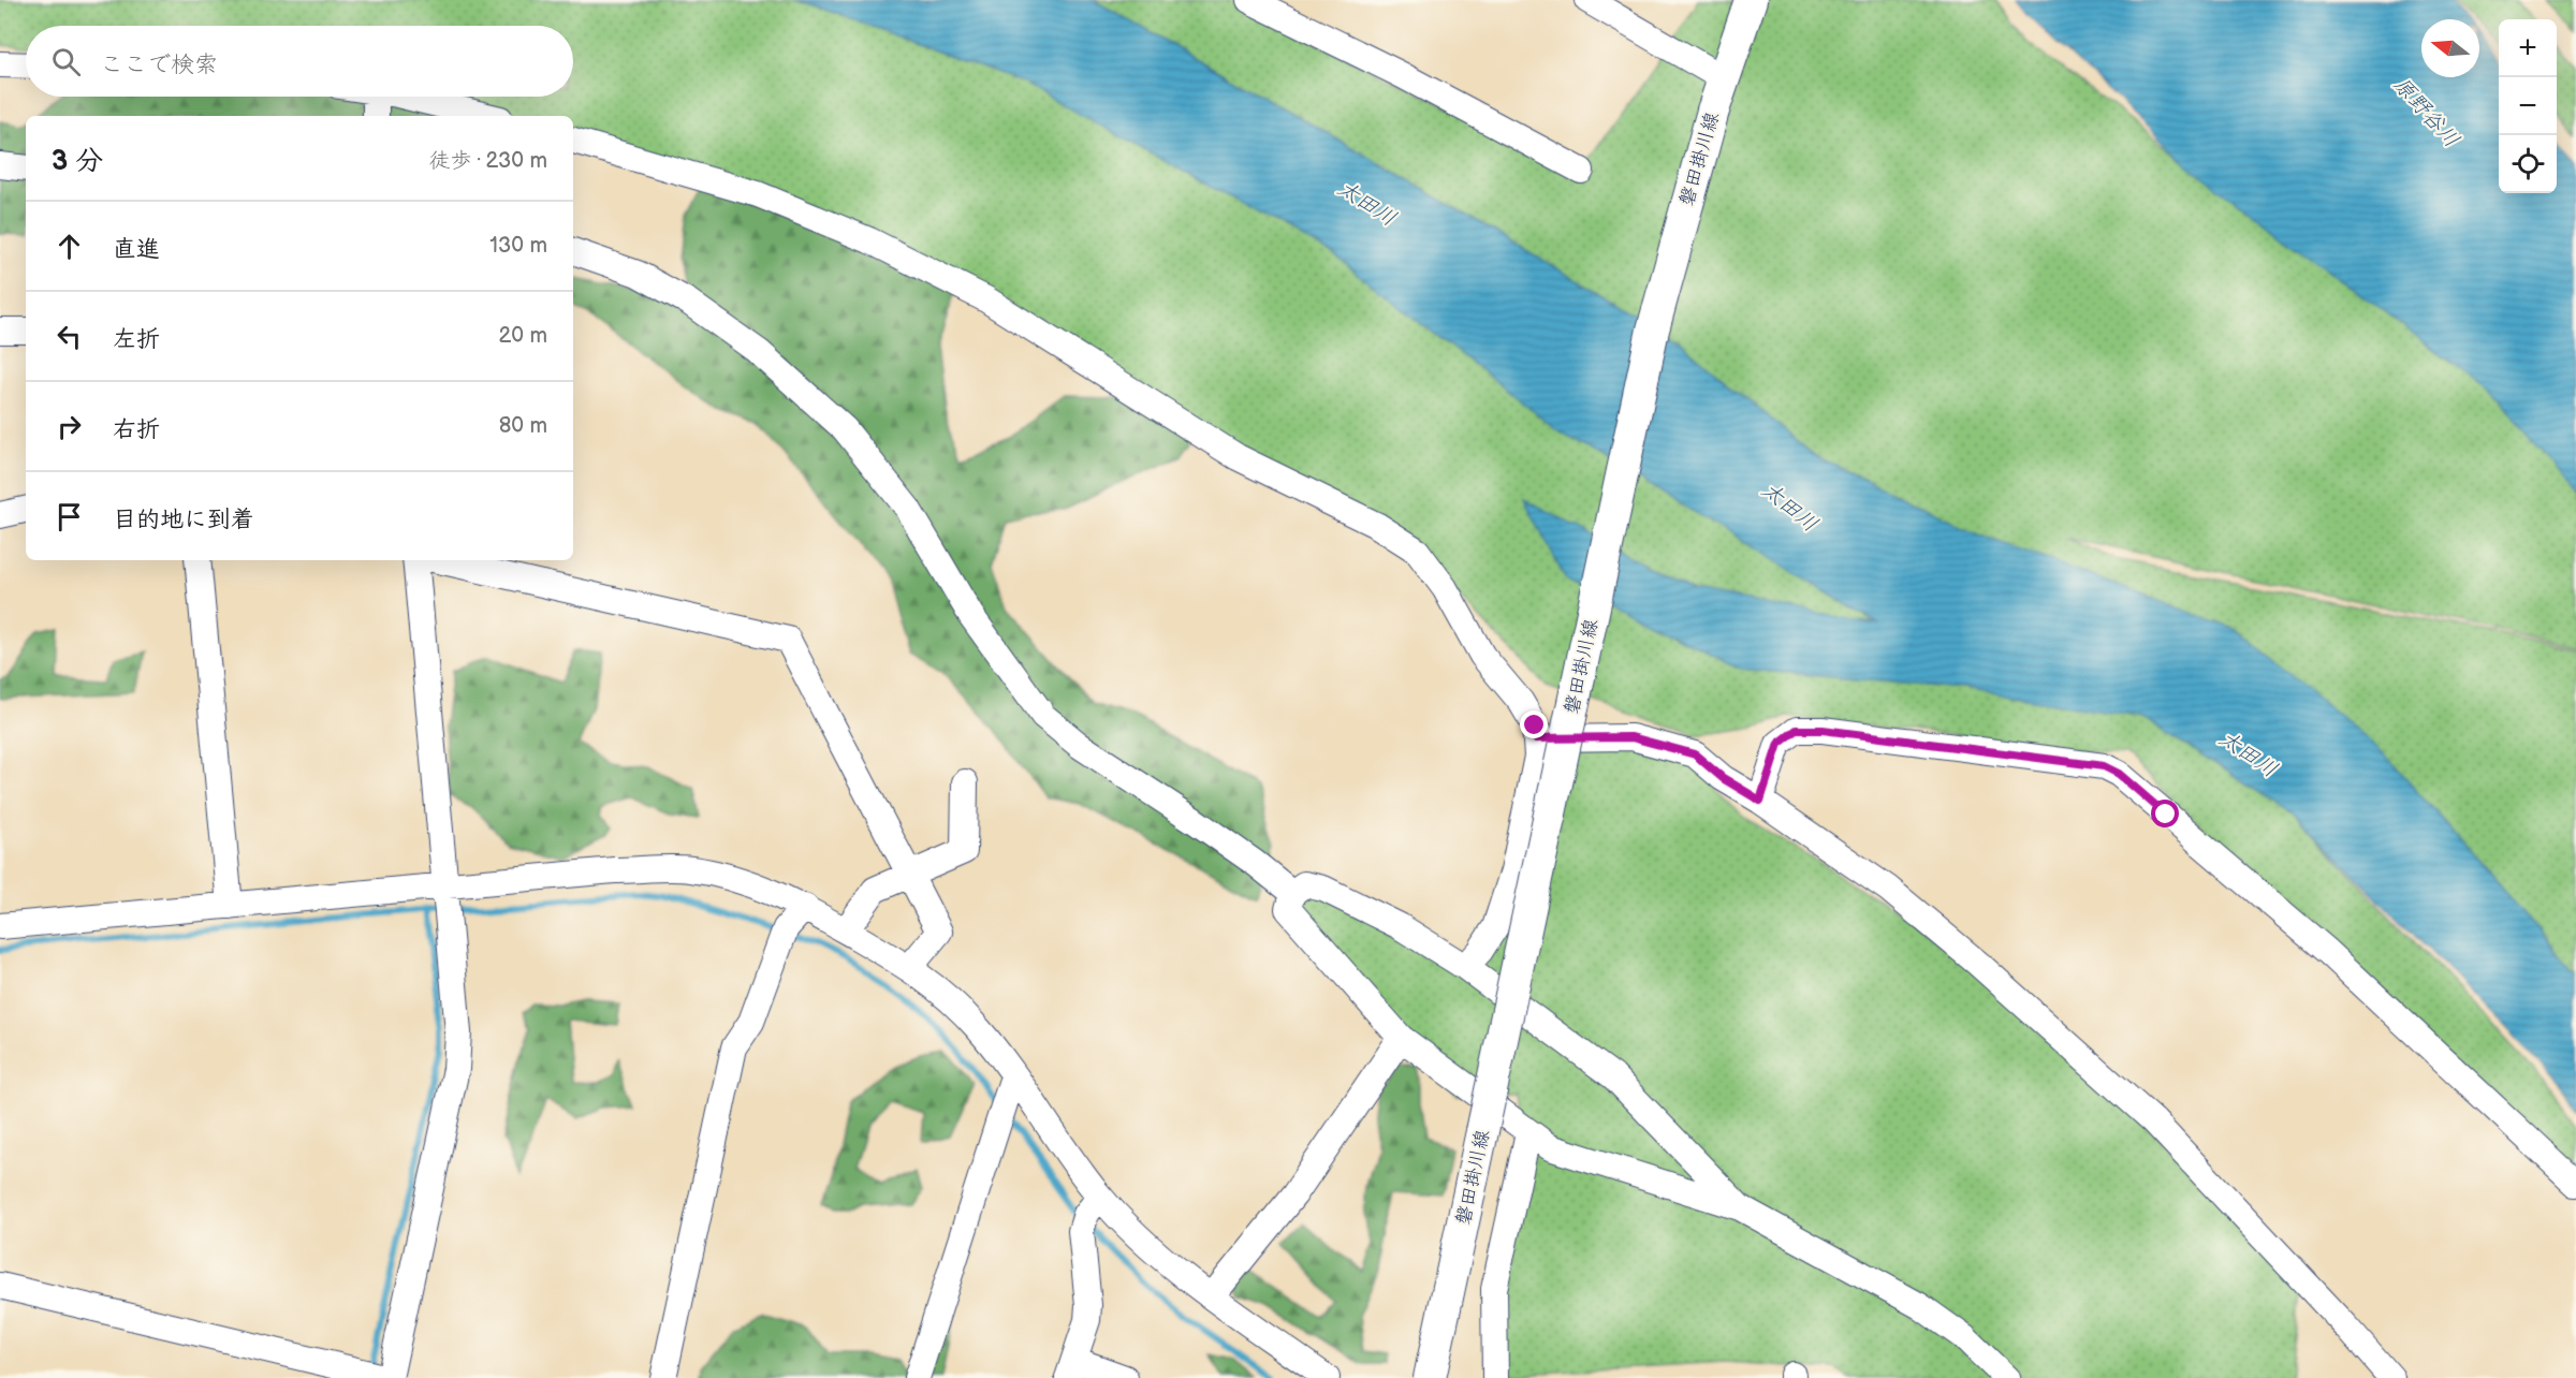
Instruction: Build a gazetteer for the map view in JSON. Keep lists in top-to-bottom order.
{
  "streets": {
    "main road": ["磐田掛川線"]
  },
  "water": ["原野谷川", "太田川"],
  "north": "left",
  "page": {
    "map_buttons": ["+", "−"],
    "search": "ここで検索",
    "heading": ["3 分", "徒歩 · 230 m"],
    "list": [
      ["直進", "130 m"],
      ["左折", "20 m"],
      ["右折", "80 m"],
      "目的地に到着"
    ]
  }
}
